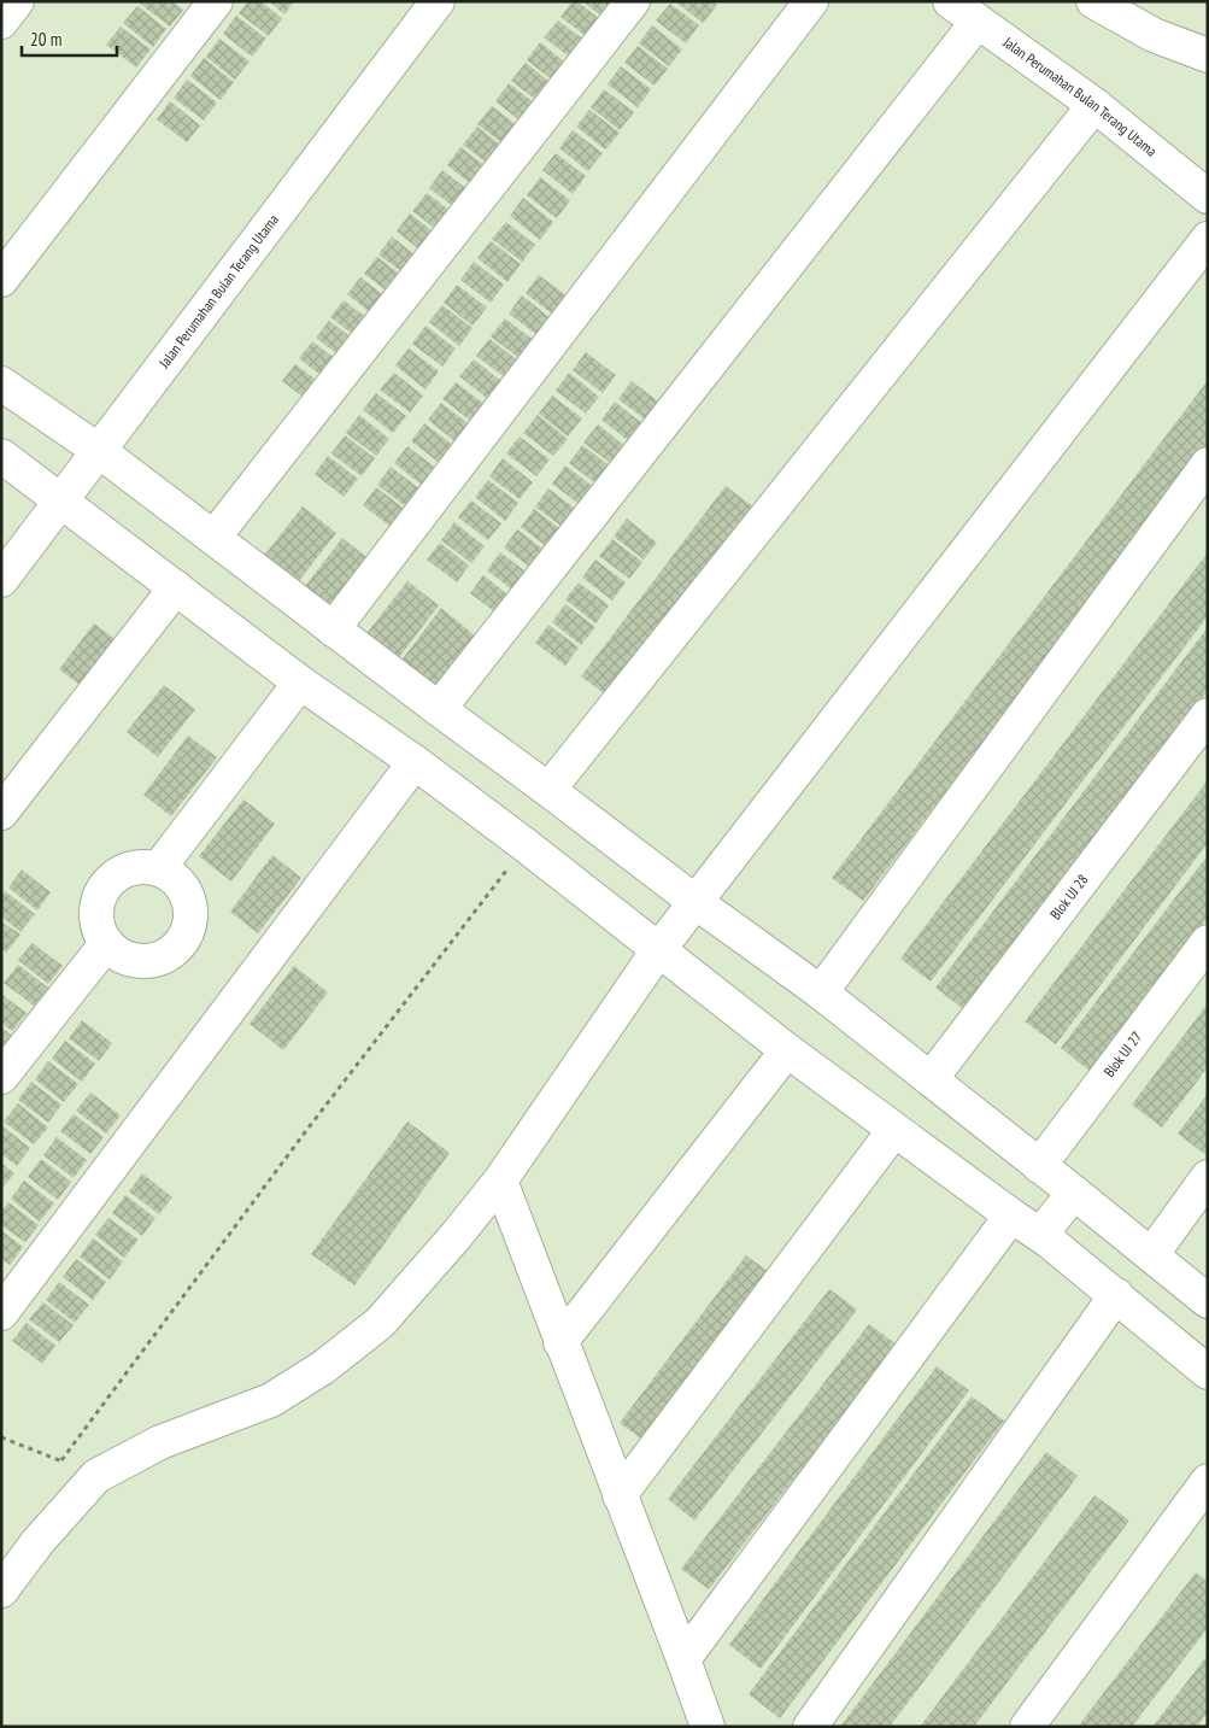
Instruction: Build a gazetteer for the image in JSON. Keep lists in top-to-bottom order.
{
  "streets": {
    "street": ["Jalan Perumahan Bulan Terang Utama", "Blok UJ 28", "Blok UJ 27"]
  },
  "scale_bar": "20 m"
}
